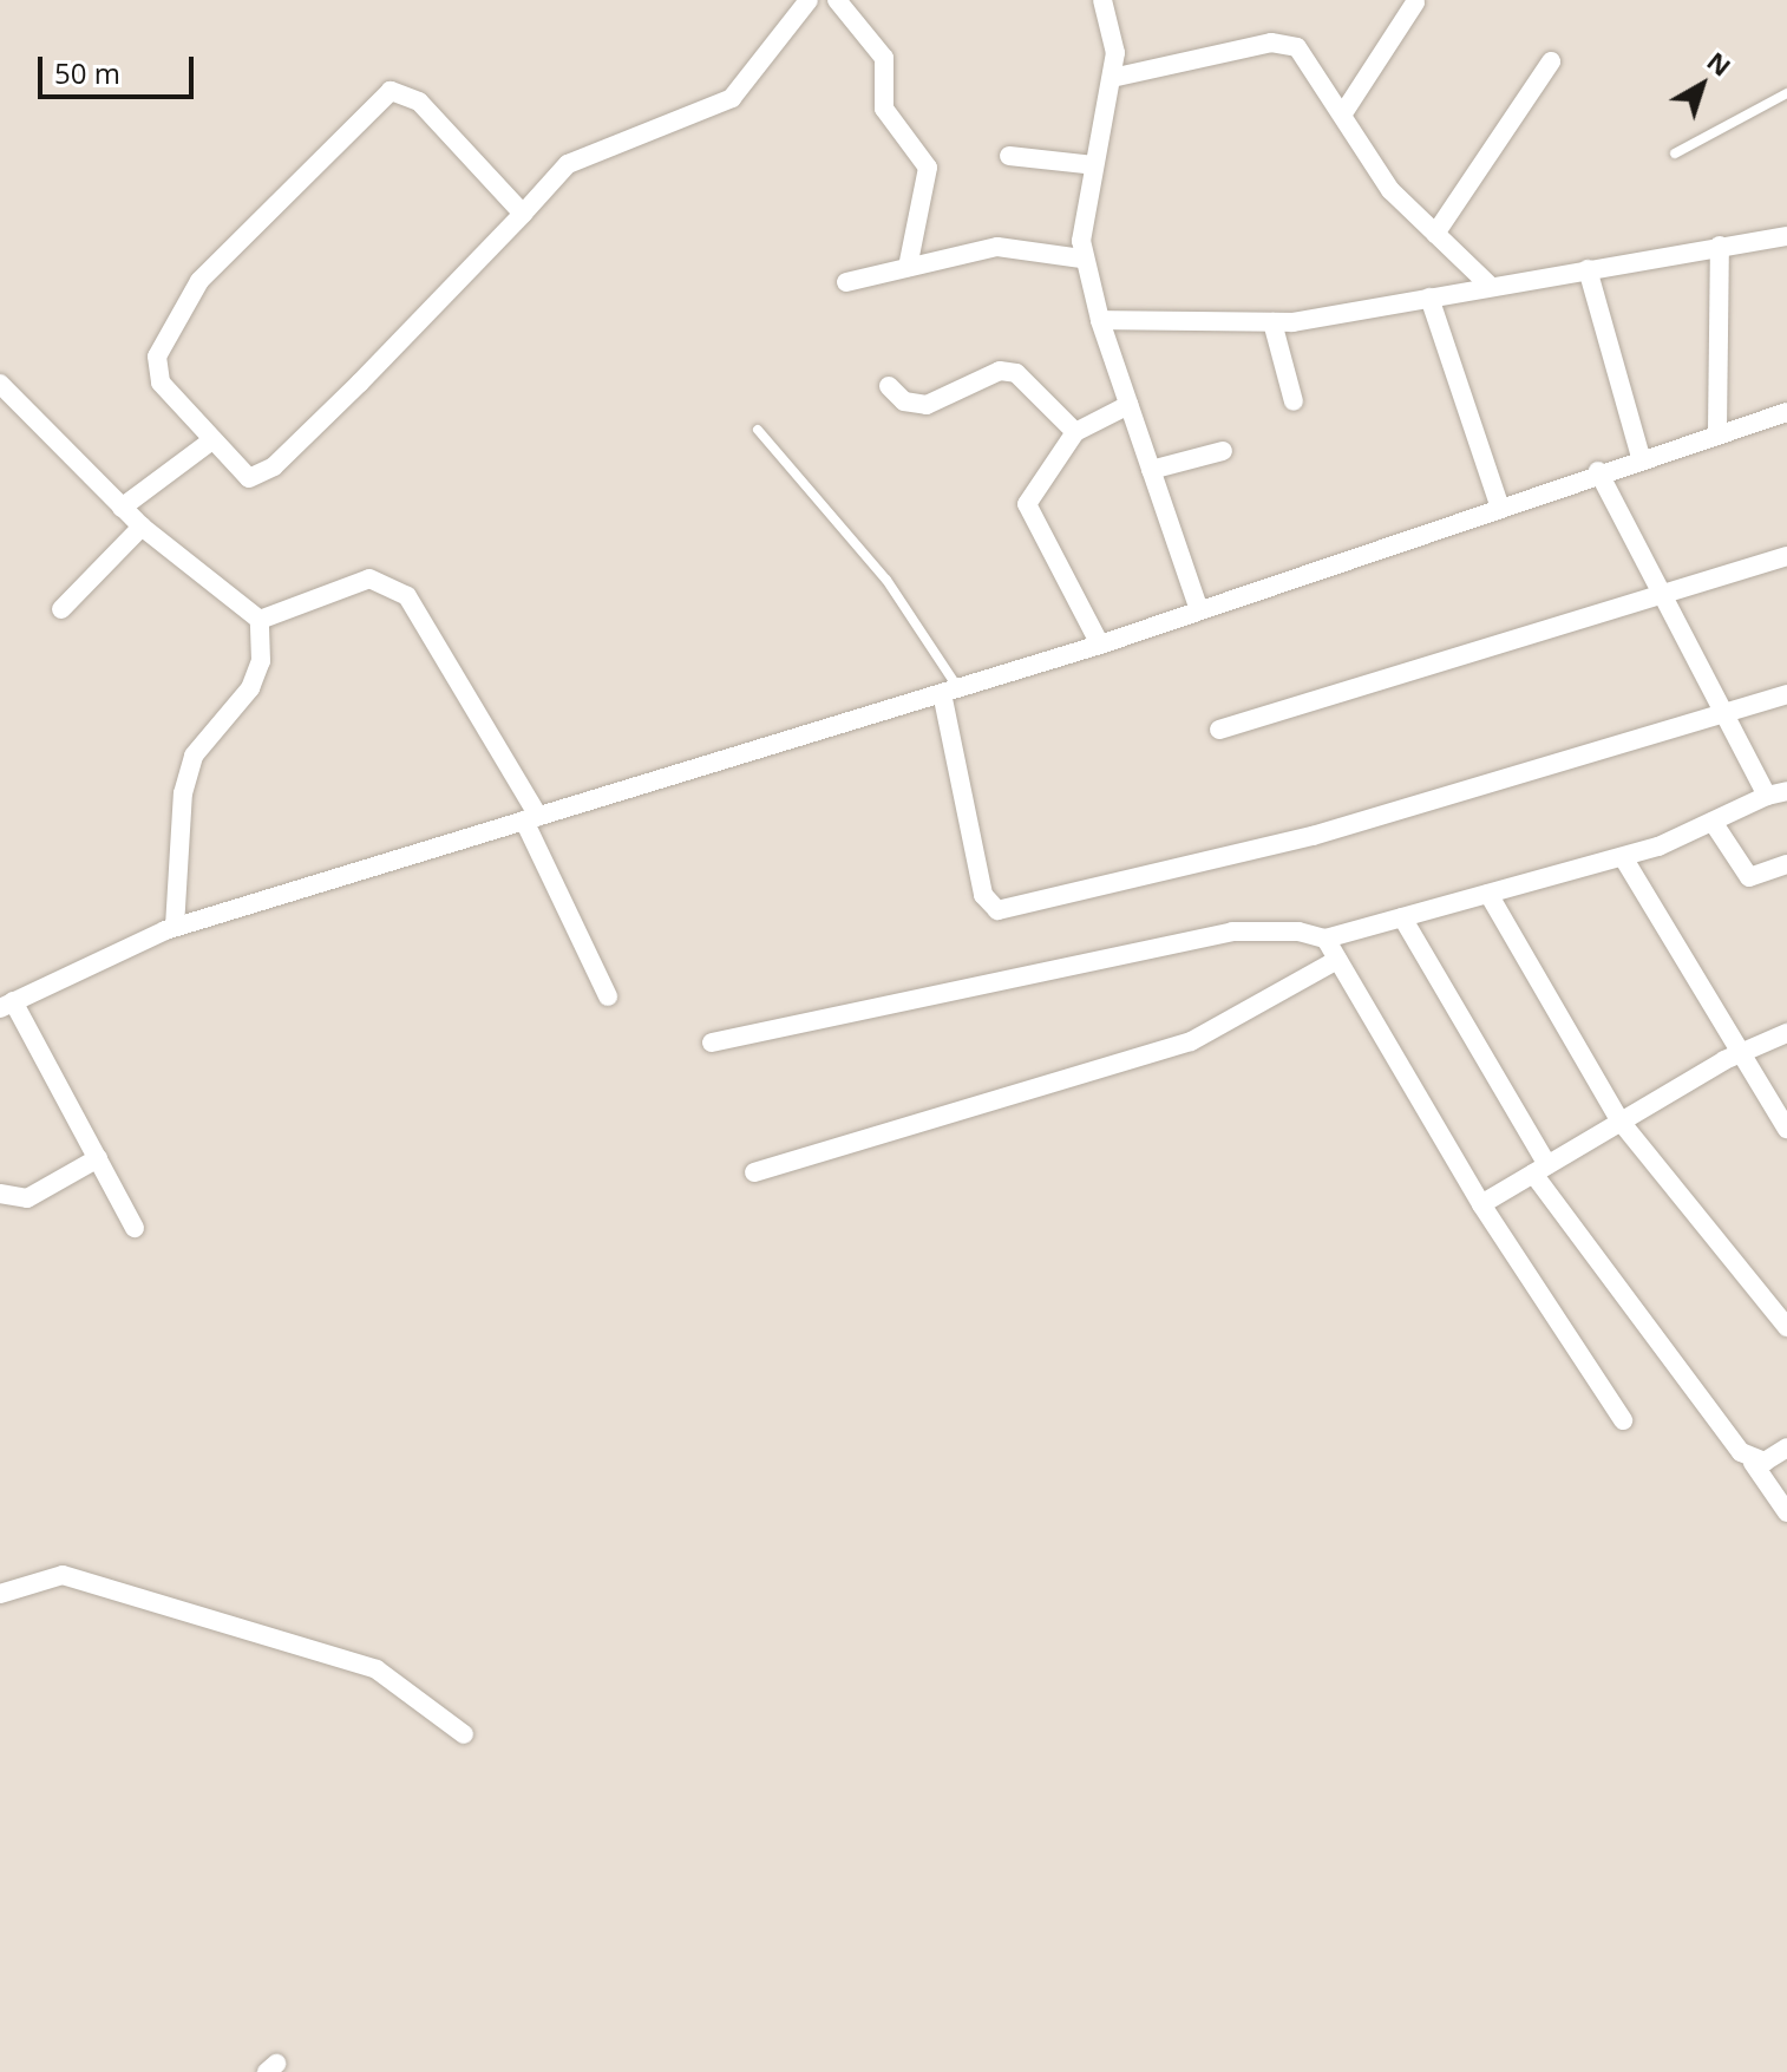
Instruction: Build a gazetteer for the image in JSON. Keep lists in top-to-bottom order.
{
  "scale_bar": "50 m",
  "north": "top right"
}
